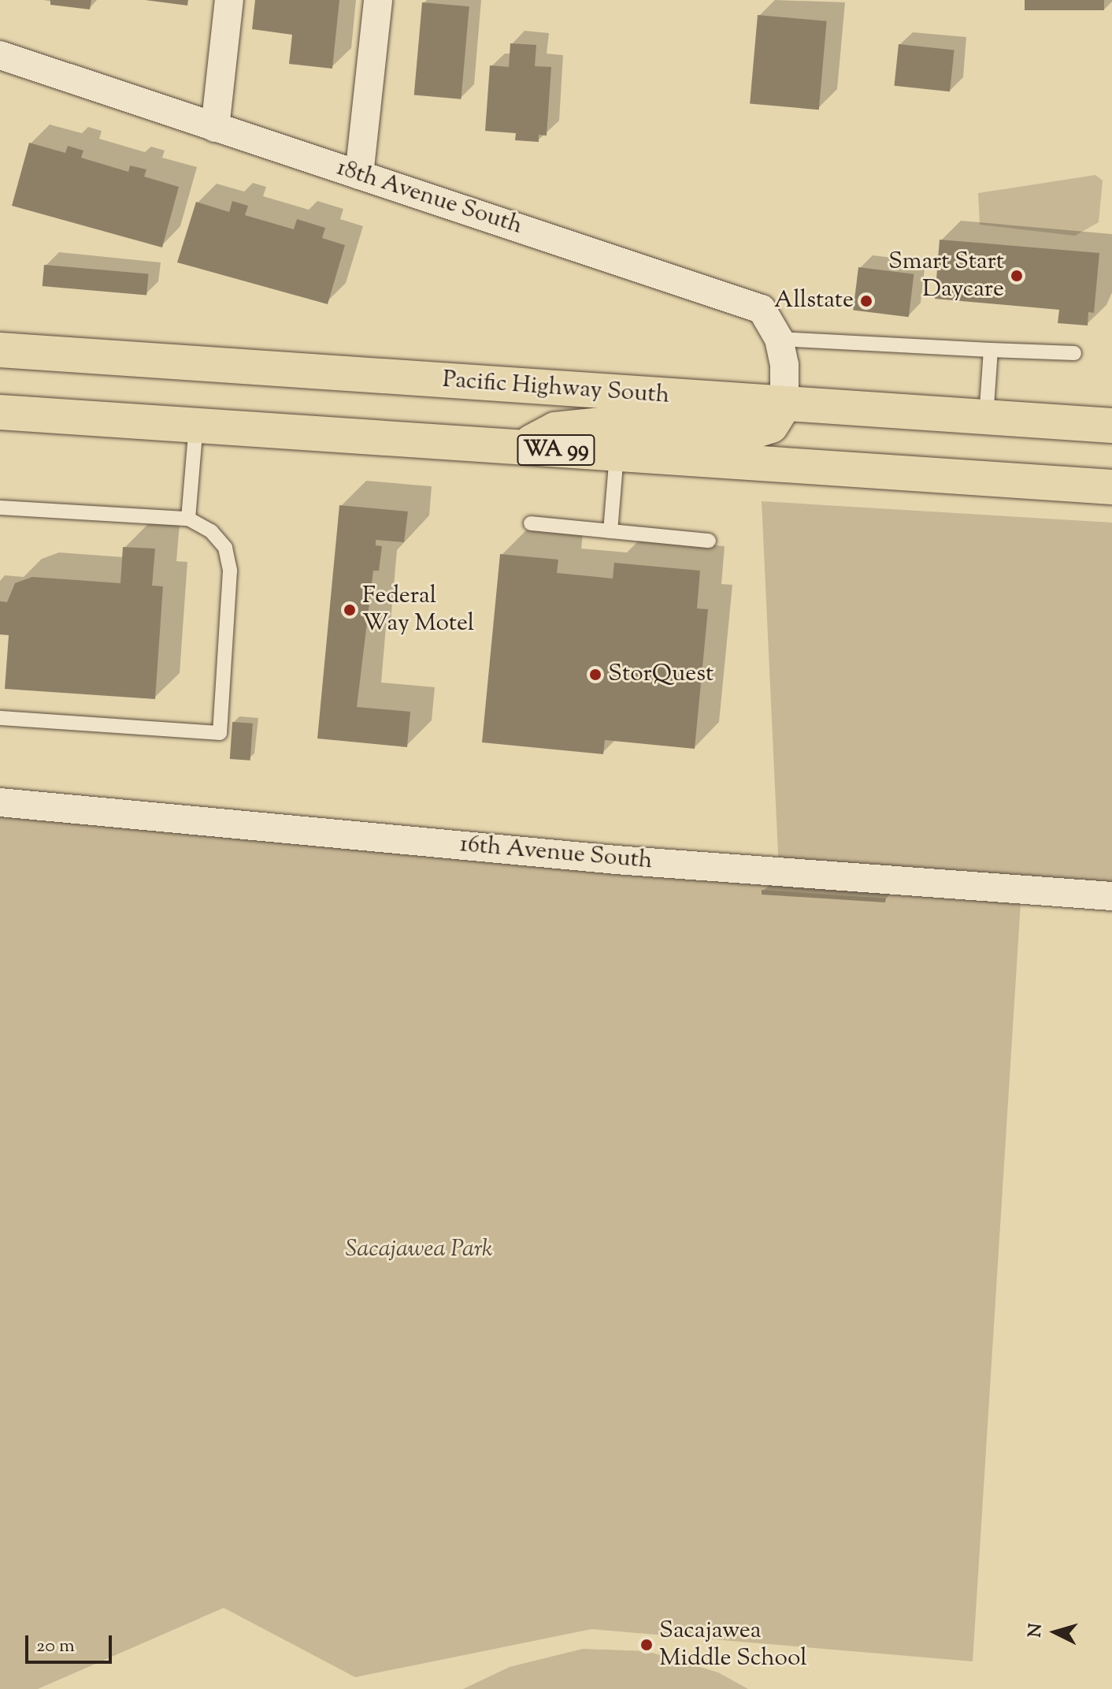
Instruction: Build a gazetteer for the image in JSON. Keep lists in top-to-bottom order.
{
  "streets": {
    "main road": ["Pacific Highway South", "WA 99"],
    "street": ["18th Avenue South", "16th Avenue South"]
  },
  "crossings": [
    ["18th Avenue South", "Pacific Highway South"]
  ],
  "parks": ["Sacajawea Park"],
  "places": [
    "Smart Start Daycare",
    "Allstate",
    "Federal Way Motel",
    "StorQuest",
    "Sacajawea Middle School"
  ],
  "scale_bar": "20 m",
  "north": "left"
}
